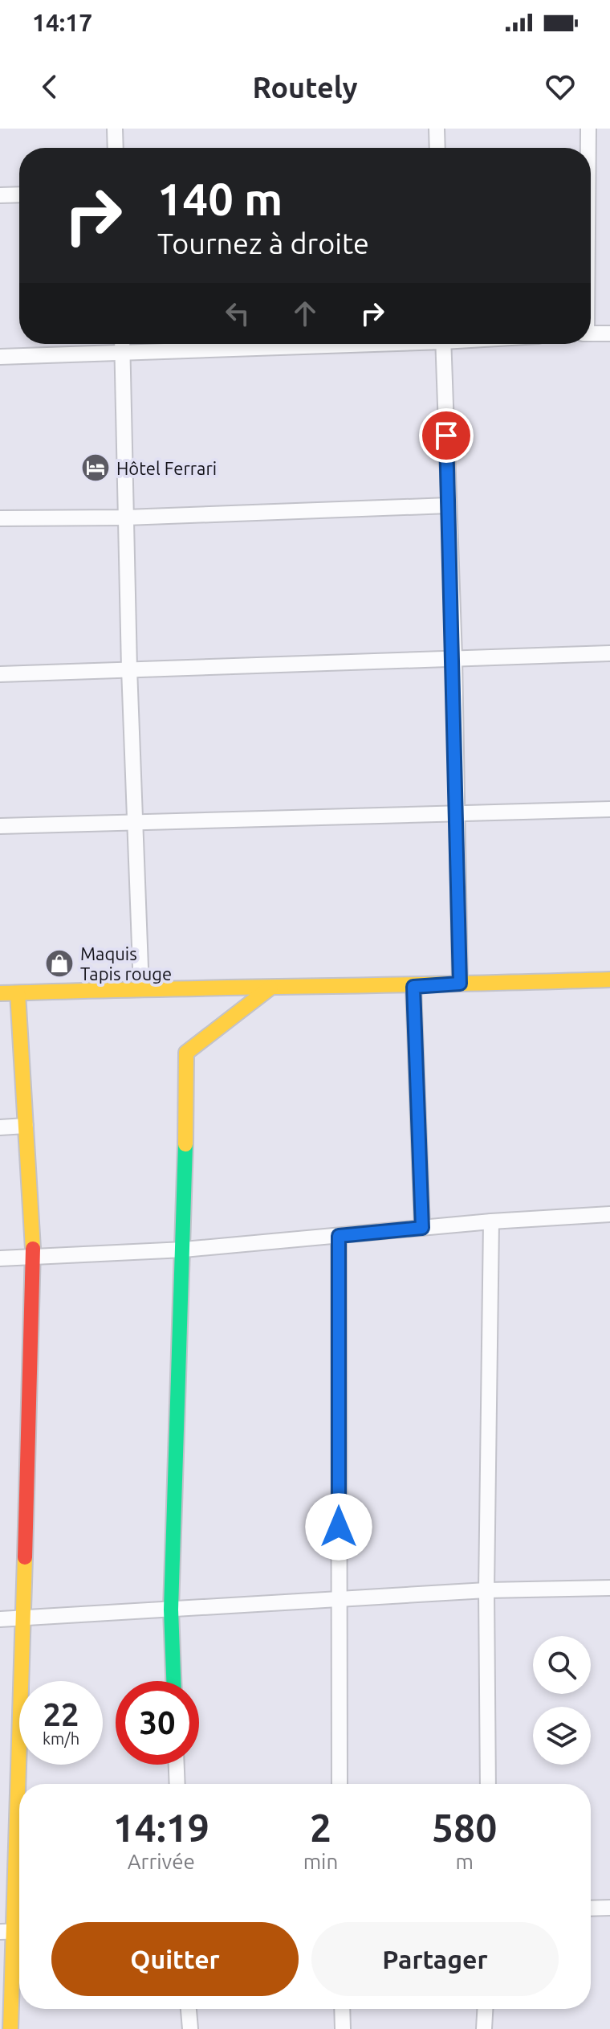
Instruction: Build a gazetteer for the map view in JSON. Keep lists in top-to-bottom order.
{
  "places": {
    "hotel": ["Hôtel Ferrari"],
    "shop": ["Maquis Tapis rouge"]
  },
  "page": {
    "status": "14:17",
    "header": "Routely",
    "turn": ["140 m", "Tournez à droite"],
    "speed": "22 km/h",
    "limit": "30",
    "eta": [
      "14:19",
      "Arrivée",
      "2",
      "min",
      "580",
      "m"
    ],
    "buttons": ["Quitter", "Partager"]
  }
}
